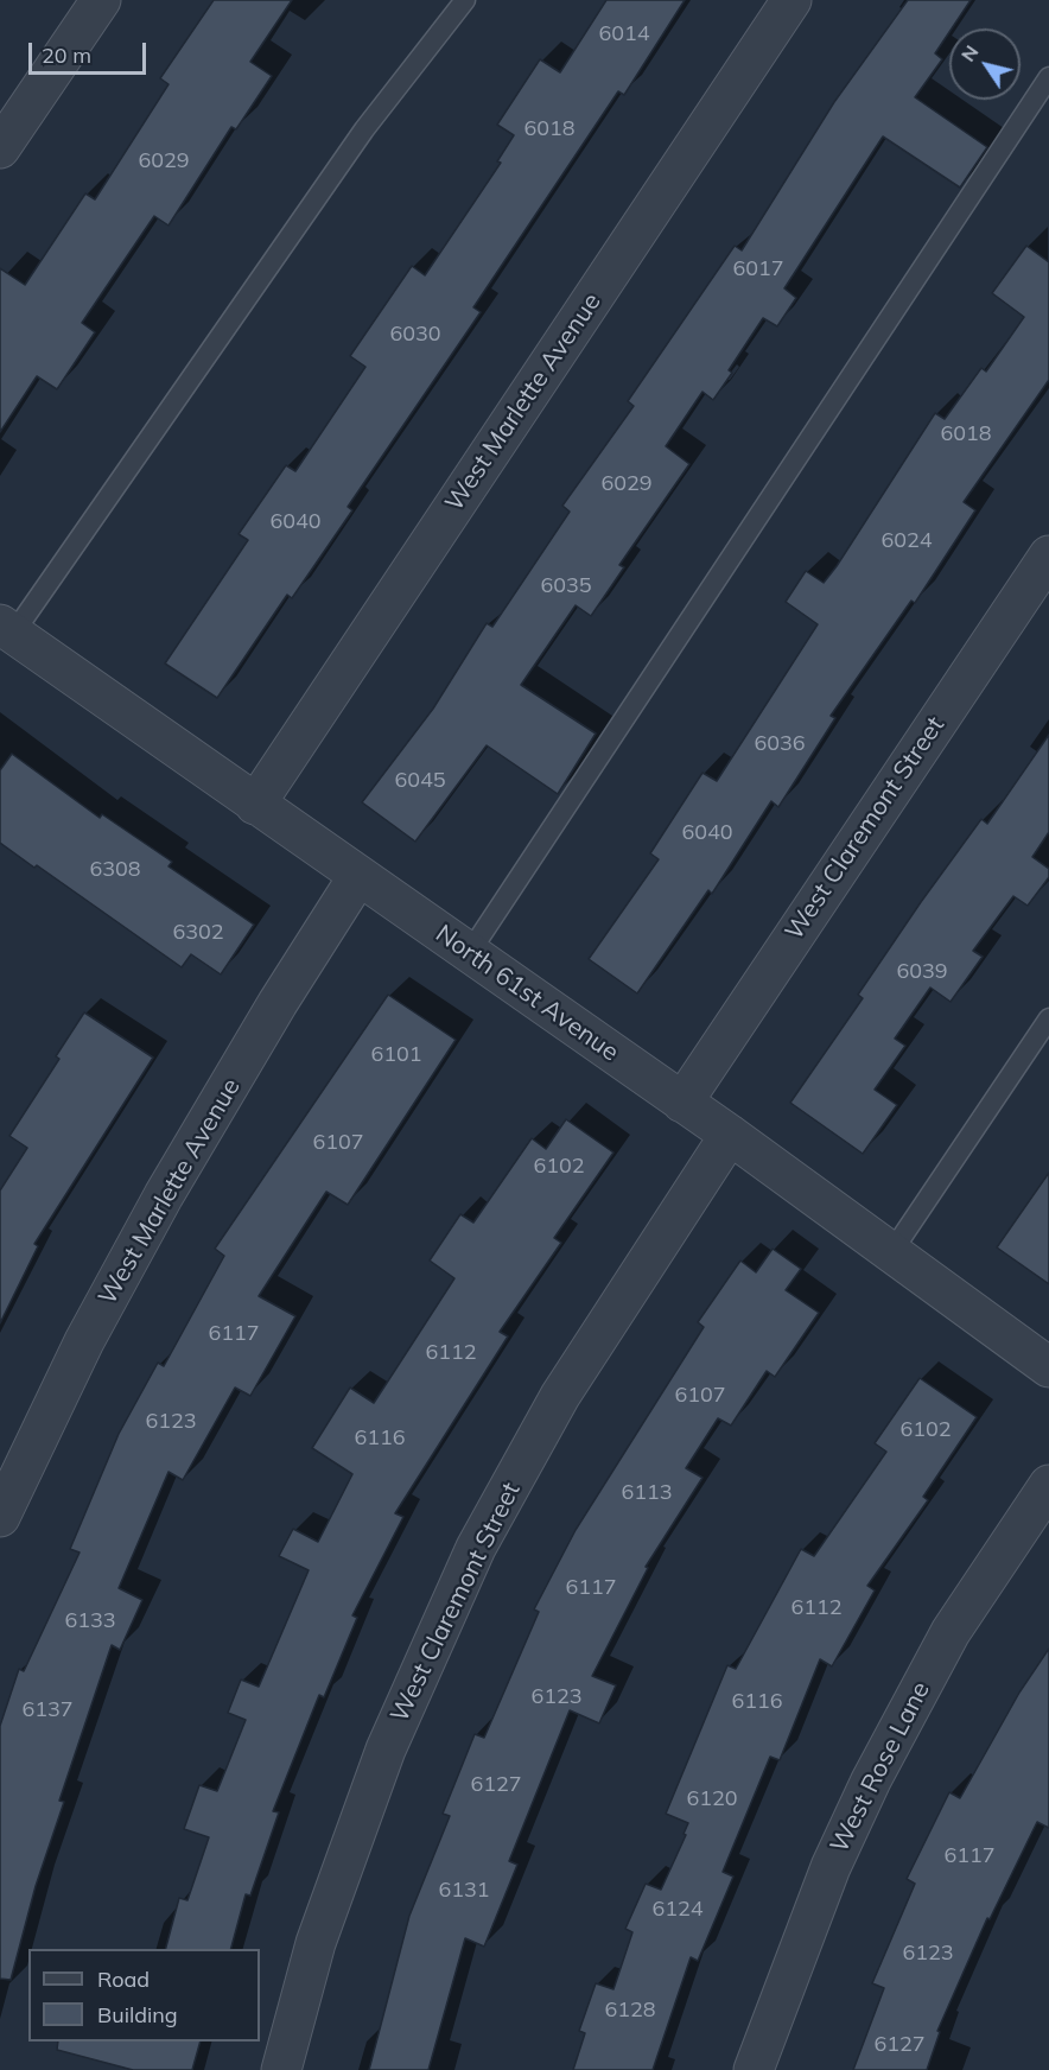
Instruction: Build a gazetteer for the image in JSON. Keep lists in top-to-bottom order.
{
  "streets": {
    "street": [
      "West Marlette Avenue",
      "West Claremont Street",
      "North 61st Avenue",
      "West Rose Lane"
    ]
  },
  "crossings": [
    ["West Marlette Avenue", "North 61st Avenue"],
    ["West Claremont Street", "North 61st Avenue"]
  ],
  "house_numbers": [
    "6014",
    "6018",
    "6029",
    "6017",
    "6030",
    "6018",
    "6029",
    "6040",
    "6024",
    "6035",
    "6036",
    "6045",
    "6040",
    "6308",
    "6302",
    "6039",
    "6101",
    "6107",
    "6102",
    "6117",
    "6112",
    "6107",
    "6123",
    "6102",
    "6116",
    "6113",
    "6117",
    "6112",
    "6133",
    "6123",
    "6116",
    "6137",
    "6127",
    "6120",
    "6117",
    "6131",
    "6124",
    "6123",
    "6128",
    "6127"
  ],
  "legend": ["Road", "Building"],
  "scale_bar": "20 m",
  "north": "top left"
}
